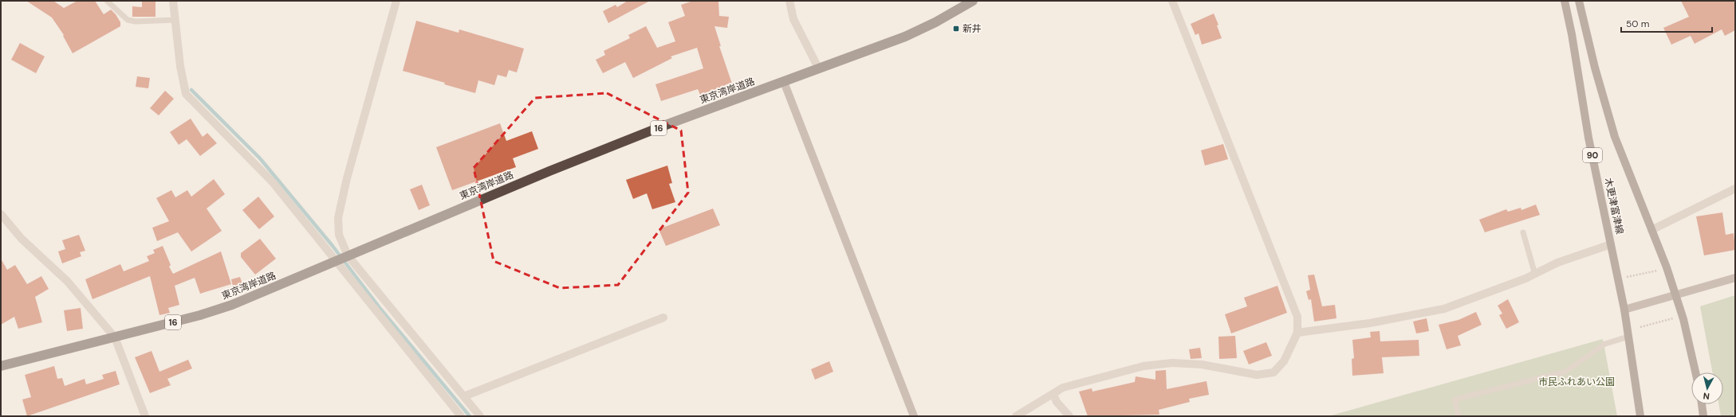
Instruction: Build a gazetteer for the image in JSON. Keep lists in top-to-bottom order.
{
  "streets": {
    "highway": ["東京湾岸道路", "16"],
    "main road": ["90", "木更津富津線"]
  },
  "parks": ["市民ふれあい公園"],
  "places": {
    "transit": ["新井"]
  },
  "scale_bar": "50 m",
  "north": "bottom"
}
